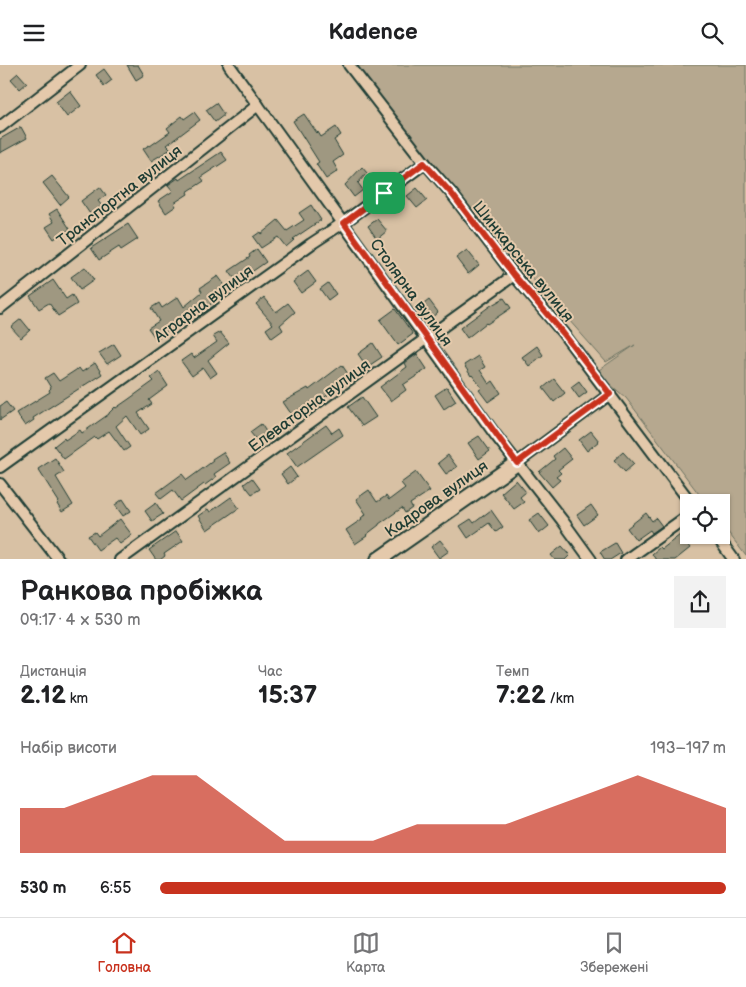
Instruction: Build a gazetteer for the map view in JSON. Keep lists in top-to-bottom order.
{
  "streets": {
    "street": [
      "Транспортна вулиця",
      "Шинкарська вулиця",
      "Столярна вулиця",
      "Аграрна вулиця",
      "Елеваторна вулиця",
      "Кадрова вулиця"
    ]
  },
  "crossings": [
    ["Транспортна вулиця", "Столярна вулиця"],
    ["Шинкарська вулиця", "Аграрна вулиця"],
    ["Шинкарська вулиця", "Елеваторна вулиця"],
    ["Шинкарська вулиця", "Кадрова вулиця"],
    ["Столярна вулиця", "Аграрна вулиця"],
    ["Столярна вулиця", "Елеваторна вулиця"],
    ["Столярна вулиця", "Кадрова вулиця"]
  ],
  "page": {
    "header": "Kadence",
    "heading": ["Ранкова пробіжка", "09:17 · 4 × 530 m"],
    "stats": [
      ["Дистанція", "2.12 km"],
      ["Час", "15:37"],
      ["Темп", "7:22 /km"]
    ],
    "chart": ["Набір висоти", "193–197 m"],
    "list": [
      {
        "name": "530 m",
        "note": "6:55"
      }
    ],
    "tabs": ["Головна", "Карта", "Збережені"]
  }
}
